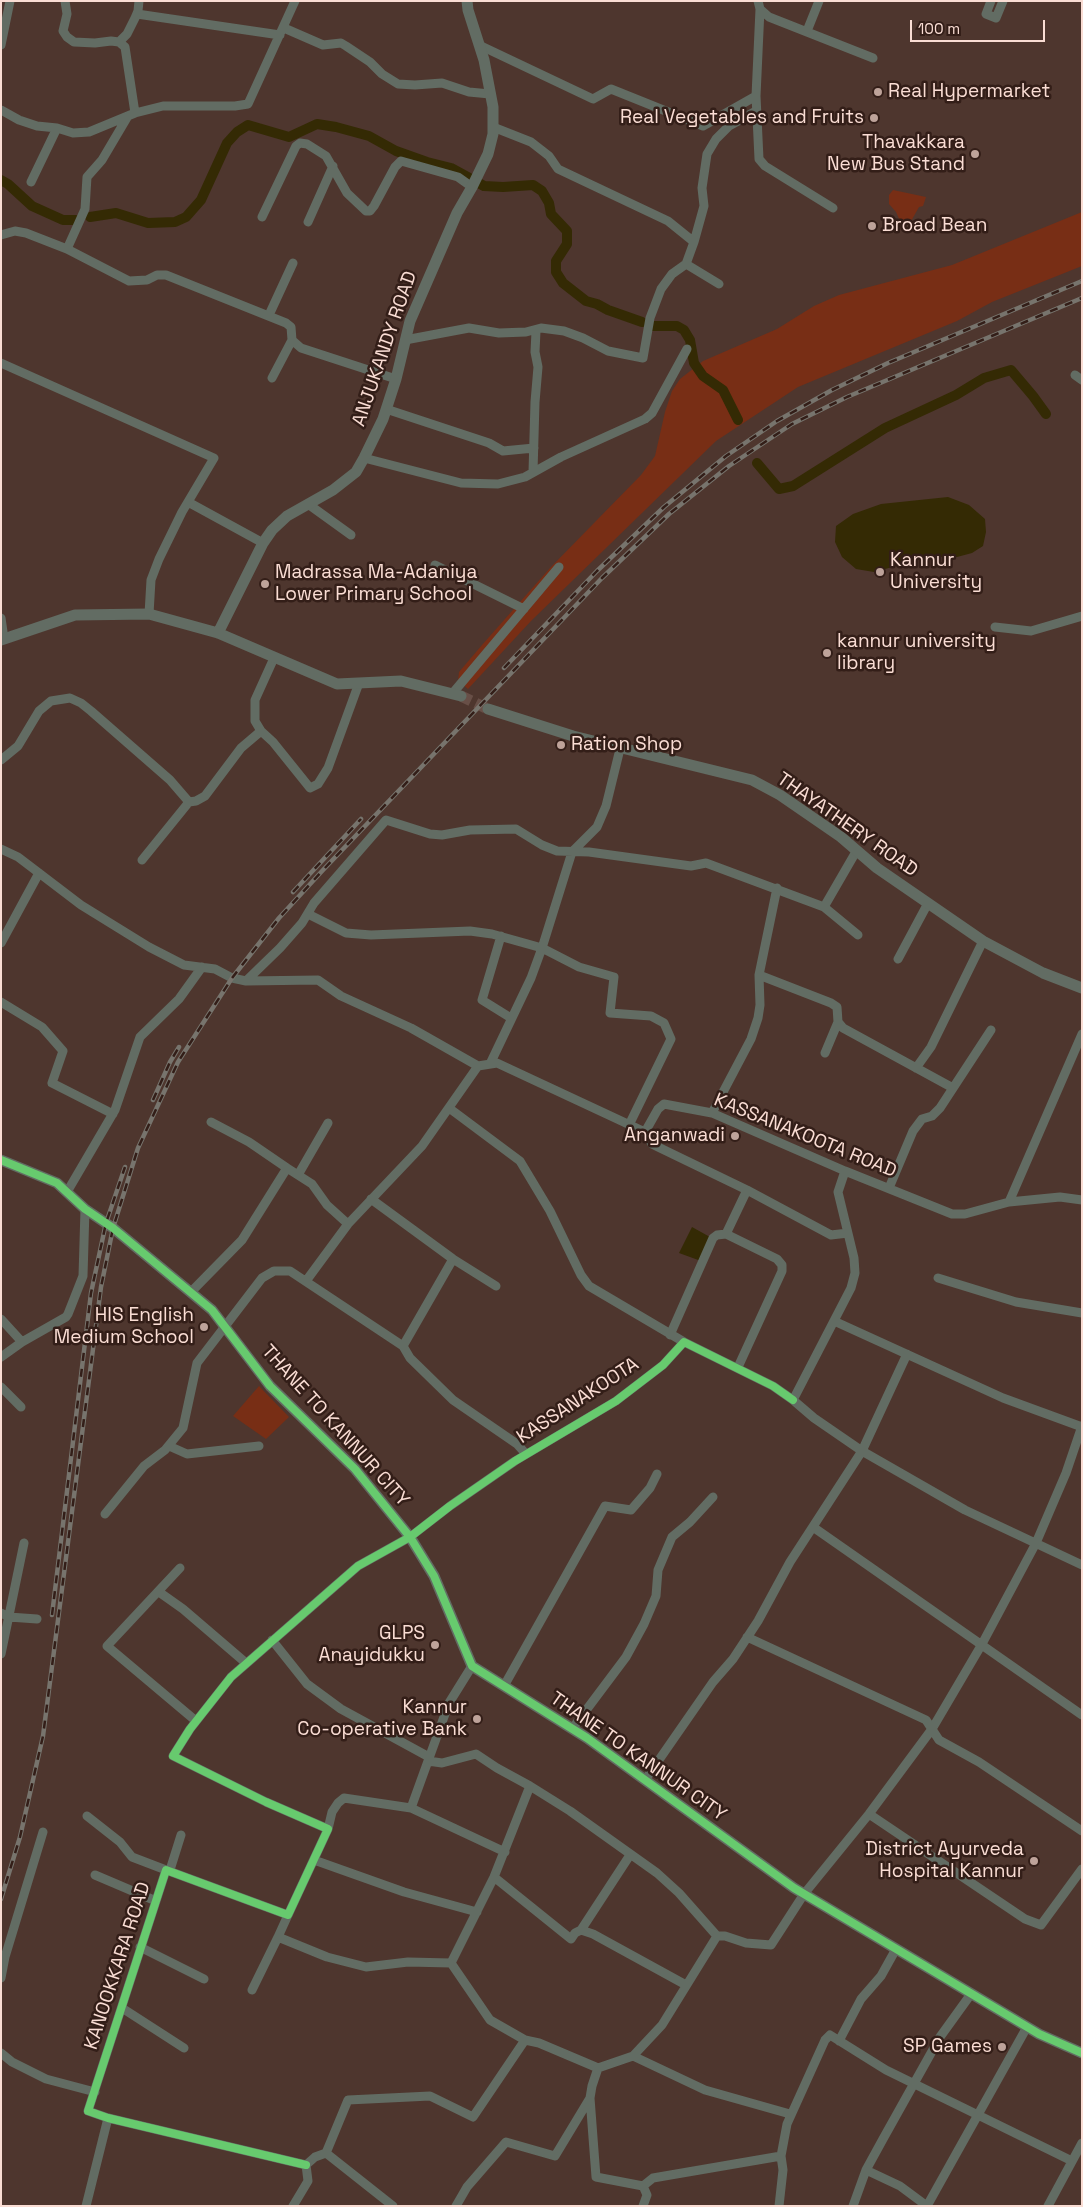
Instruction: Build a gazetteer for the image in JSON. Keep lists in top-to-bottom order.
{
  "streets": {
    "street": [
      "ANJUKANDY ROAD",
      "THAYATHERY ROAD",
      "KASSANAKOOTA ROAD",
      "KASSANAKOOTA",
      "THANE TO KANNUR CITY",
      "KANOOKKARA ROAD"
    ]
  },
  "crossings": [
    ["KASSANAKOOTA", "THANE TO KANNUR CITY"]
  ],
  "places": [
    "Real Hypermarket",
    "Real Vegetables and Fruits",
    "Thavakkara New Bus Stand",
    "Broad Bean",
    "Kannur University",
    "Madrassa Ma-Adaniya Lower Primary School",
    "kannur university library",
    "Ration Shop",
    "Anganwadi",
    "HIS English Medium School",
    "GLPS Anayidukku",
    "Kannur Co-operative Bank",
    "District Ayurveda Hospital Kannur",
    "SP Games"
  ],
  "scale_bar": "100 m"
}
